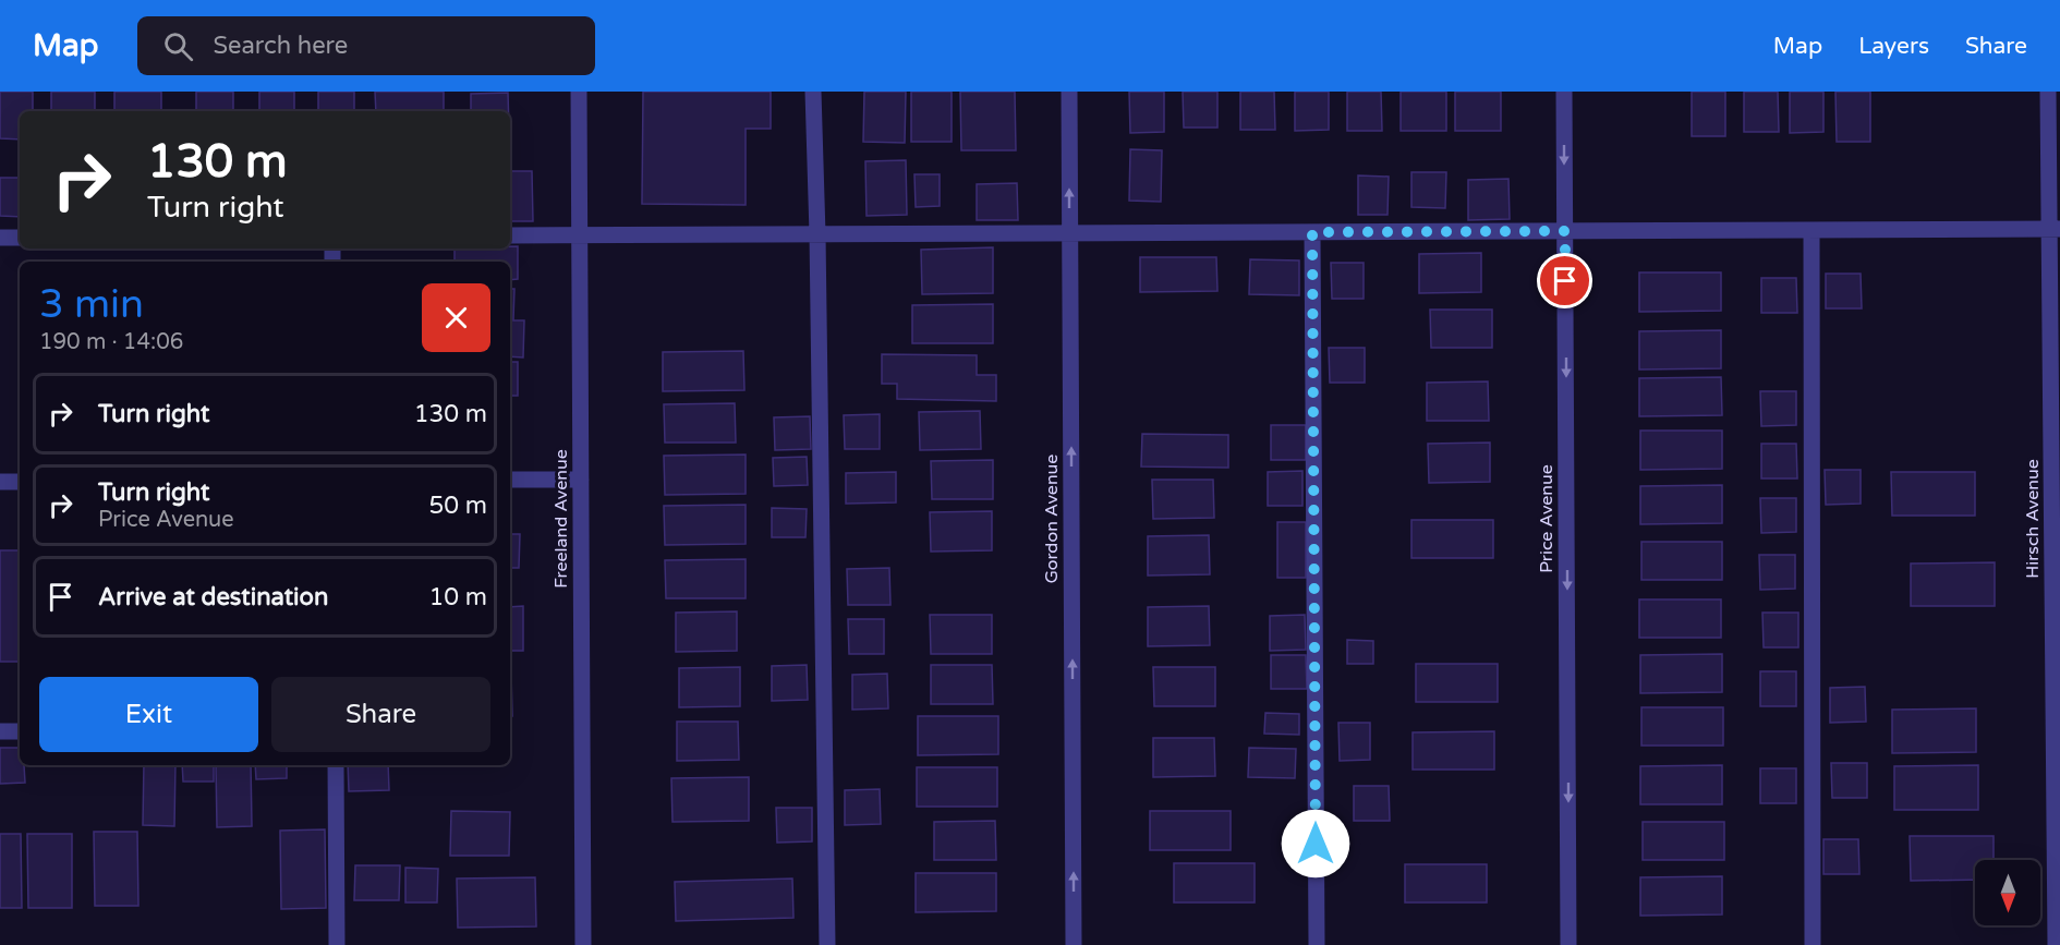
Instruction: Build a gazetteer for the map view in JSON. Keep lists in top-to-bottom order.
{
  "streets": {
    "street": [
      "Freeland Avenue",
      "Gordon Avenue",
      "Price Avenue",
      "Hirsch Avenue"
    ]
  },
  "one_way": ["Gordon Avenue", "Price Avenue"],
  "north": "bottom",
  "page": {
    "header": "Map",
    "search": "Search here",
    "nav": ["Map", "Layers", "Share"],
    "turn": ["130 m", "Turn right"],
    "heading": ["3 min", "190 m · 14:06"],
    "list": [
      {
        "name": "Turn right",
        "value": "130 m"
      },
      {
        "name": "Turn right",
        "note": "Price Avenue",
        "value": "50 m"
      },
      {
        "name": "Arrive at destination",
        "value": "10 m"
      }
    ],
    "buttons": ["Exit", "Share"]
  }
}
